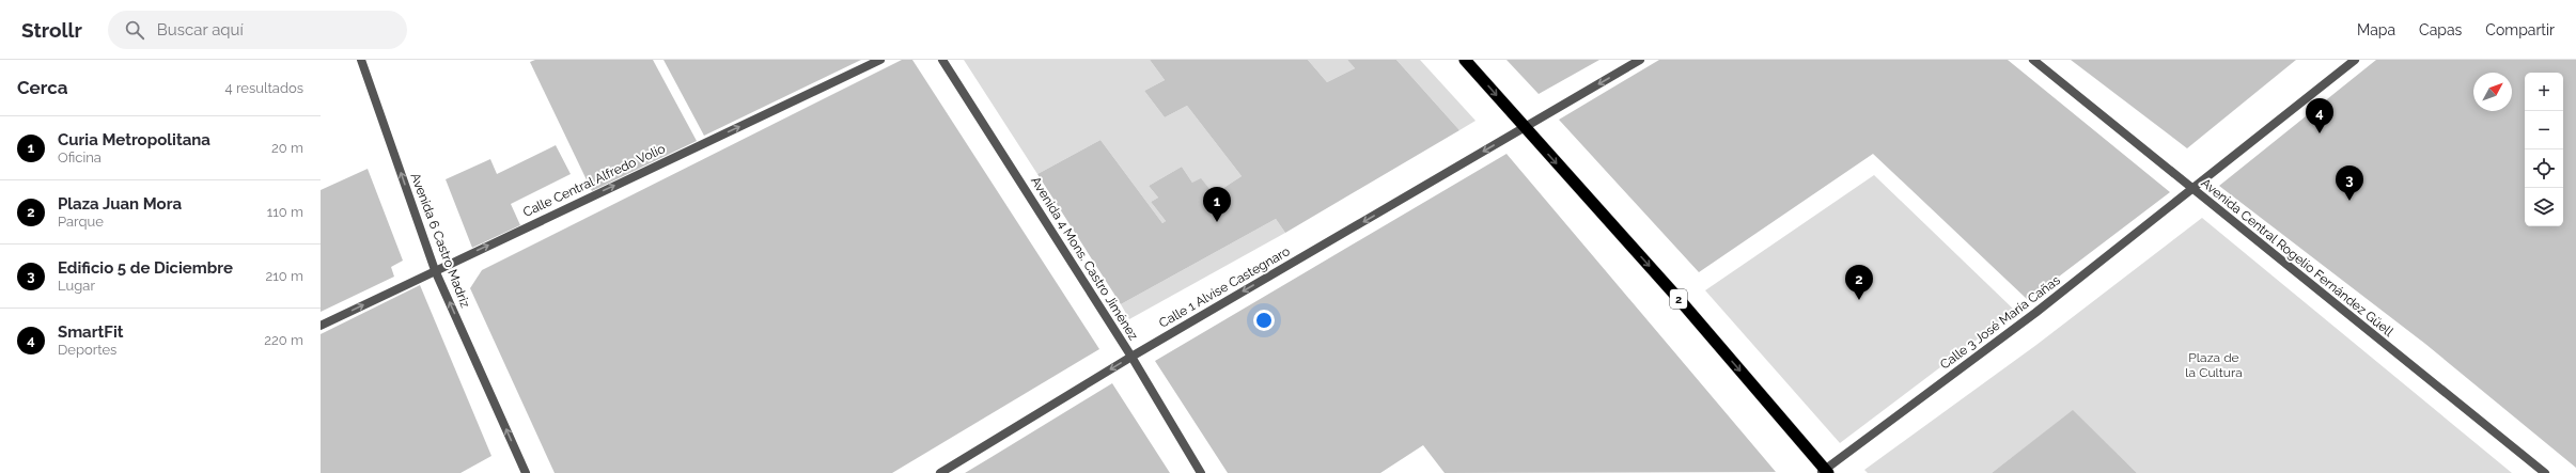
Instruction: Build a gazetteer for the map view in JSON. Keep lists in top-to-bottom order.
{
  "streets": {
    "highway": ["2"],
    "street": [
      "Calle Central Alfredo Volio",
      "Avenida 6 Castro Madriz",
      "Avenida Central Rogelio Fernández Güell",
      "Avenida 4 Mons. Castro Jiménez",
      "Calle 1 Alvise Castegnaro",
      "Calle 3 José María Cañas"
    ]
  },
  "crossings": [
    ["Calle Central Alfredo Volio", "Avenida 6 Castro Madriz"],
    ["Avenida Central Rogelio Fernández Güell", "Calle 3 José María Cañas"],
    ["Avenida 4 Mons. Castro Jiménez", "Calle 1 Alvise Castegnaro"],
    ["Calle 1 Alvise Castegnaro", "2"],
    ["2", "Calle 3 José María Cañas"]
  ],
  "one_way": ["Calle Central Alfredo Volio", "Avenida 6 Castro Madriz", "Calle 1 Alvise Castegnaro"],
  "parks": ["Plaza de la Cultura"],
  "north": "top right",
  "page": {
    "header": "Strollr",
    "search": "Buscar aquí",
    "nav": ["Mapa", "Capas", "Compartir"],
    "heading": ["Cerca", "4 resultados"],
    "map_buttons": ["+", "−"],
    "pins": [
      "4",
      "3",
      "1",
      "2"
    ],
    "list": [
      {
        "mark": "1",
        "name": "Curia Metropolitana",
        "note": "Oficina",
        "value": "20 m"
      },
      {
        "mark": "2",
        "name": "Plaza Juan Mora",
        "note": "Parque",
        "value": "110 m"
      },
      {
        "mark": "3",
        "name": "Edificio 5 de Diciembre",
        "note": "Lugar",
        "value": "210 m"
      },
      {
        "mark": "4",
        "name": "SmartFit",
        "note": "Deportes",
        "value": "220 m"
      }
    ]
  }
}
